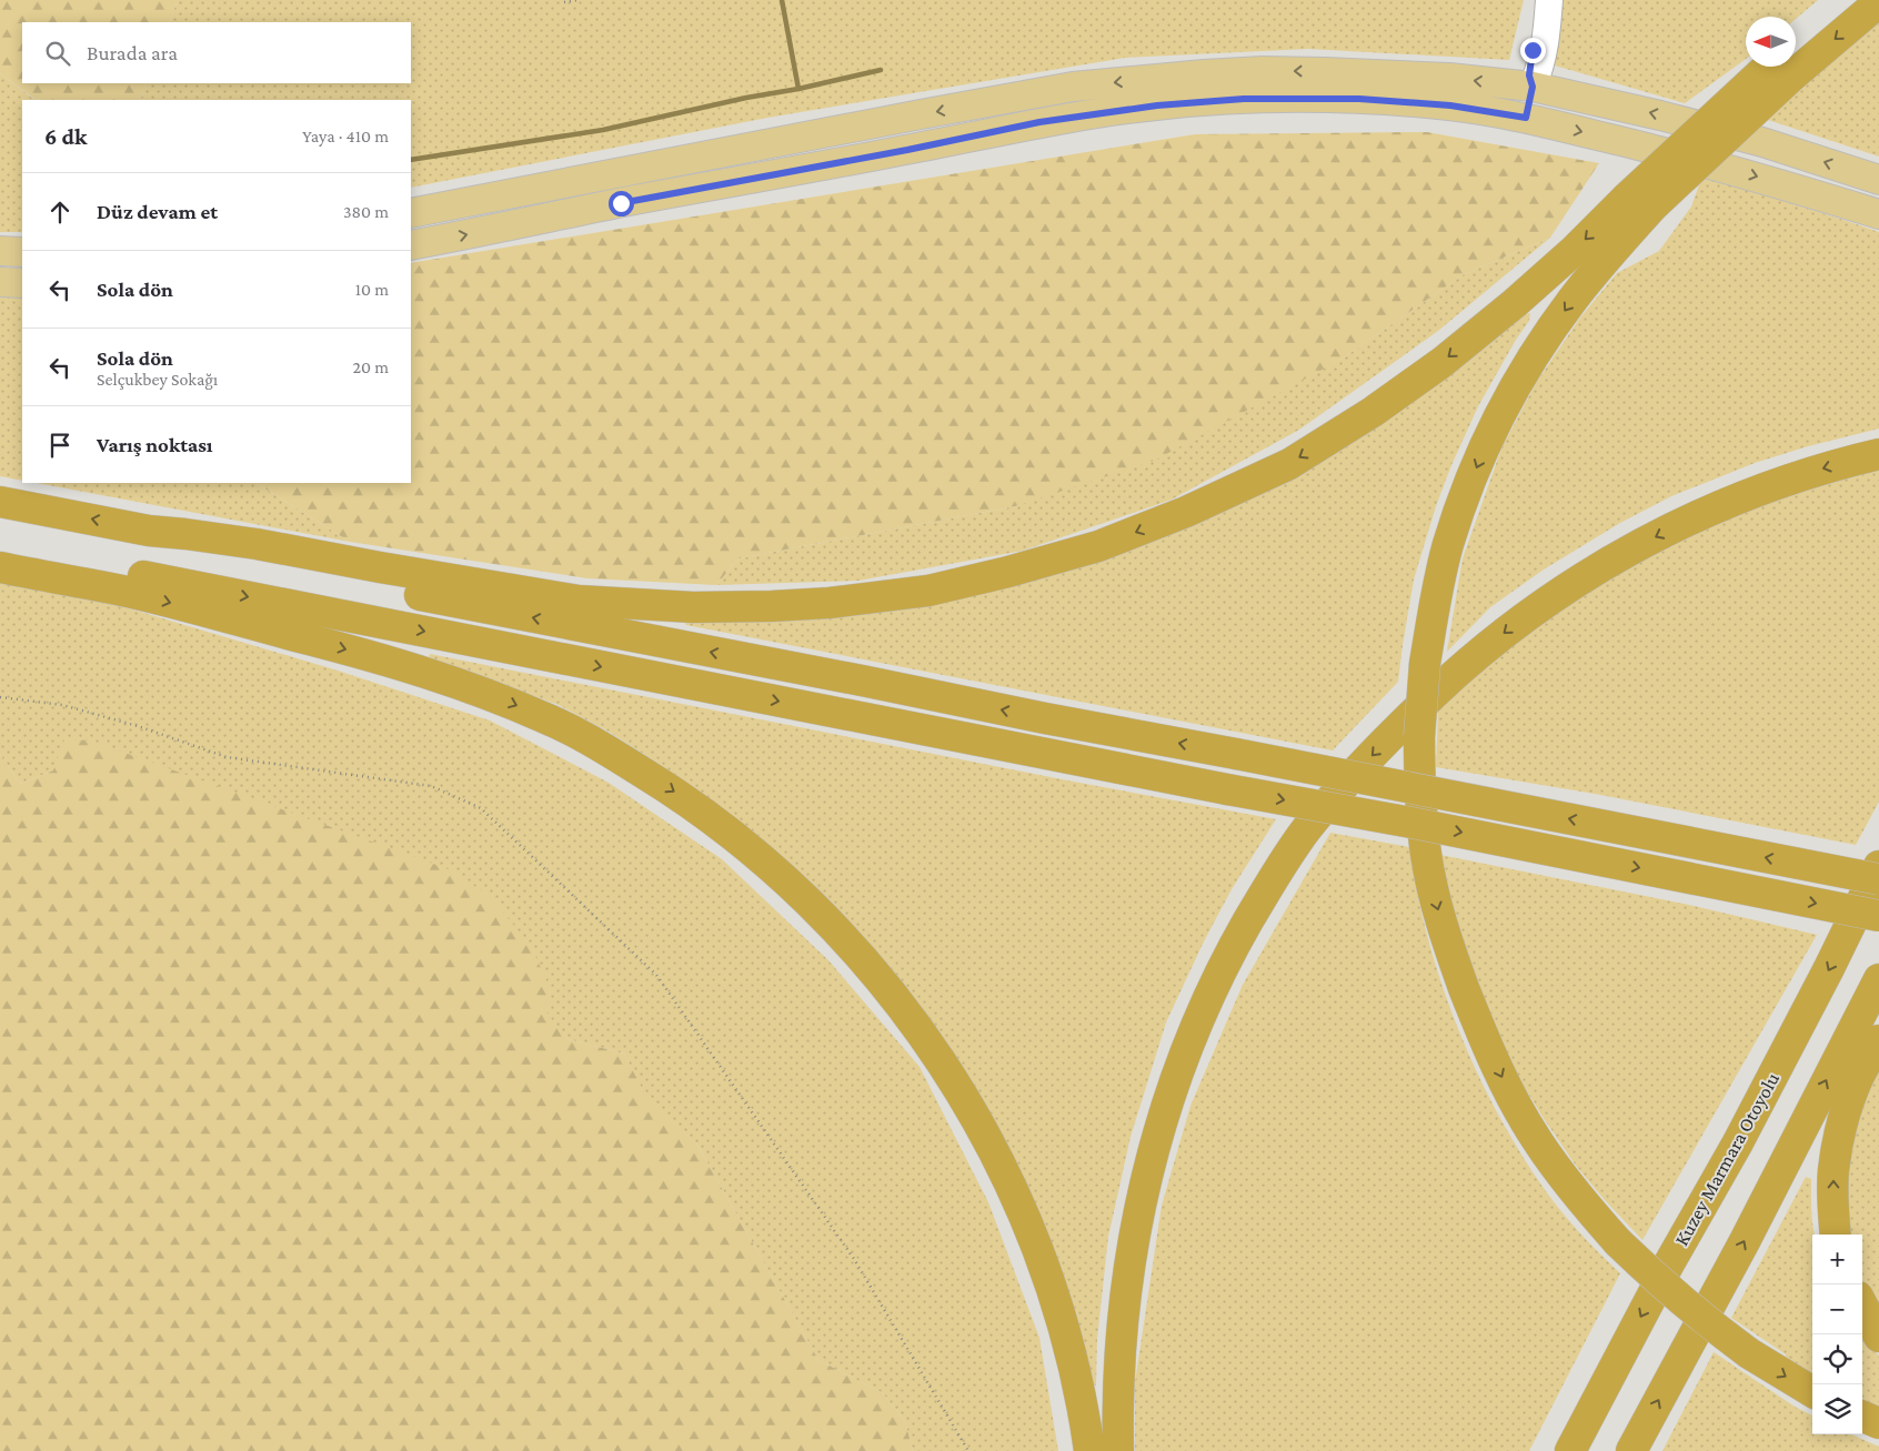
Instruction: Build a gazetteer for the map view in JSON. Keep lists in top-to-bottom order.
{
  "streets": {
    "highway": ["Kuzey Marmara Otoyolu"]
  },
  "north": "left",
  "page": {
    "search": "Burada ara",
    "heading": ["6 dk", "Yaya · 410 m"],
    "list": [
      ["Düz devam et", "380 m"],
      ["Sola dön", "10 m"],
      ["Sola dön", "Selçukbey Sokağı", "20 m"],
      "Varış noktası"
    ],
    "map_buttons": ["+", "−"]
  }
}
